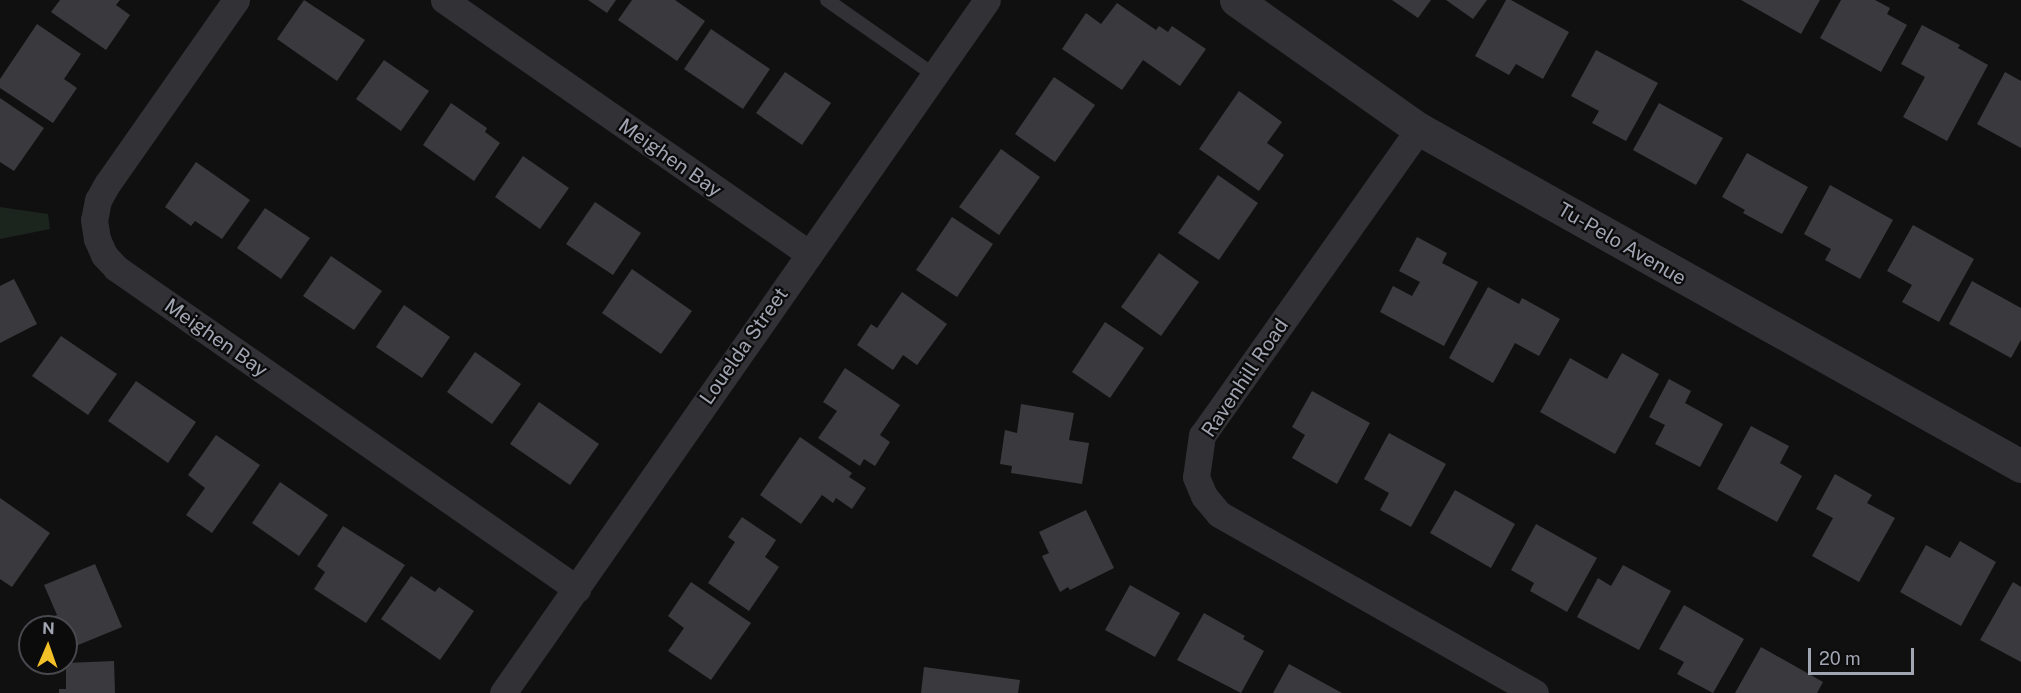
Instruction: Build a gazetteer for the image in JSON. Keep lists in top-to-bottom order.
{
  "streets": {
    "street": [
      "Meighen Bay",
      "Tu-Pelo Avenue",
      "Louelda Street",
      "Ravenhill Road"
    ]
  },
  "crossings": [
    ["Meighen Bay", "Louelda Street"],
    ["Tu-Pelo Avenue", "Ravenhill Road"]
  ],
  "scale_bar": "20 m",
  "north": "top"
}
